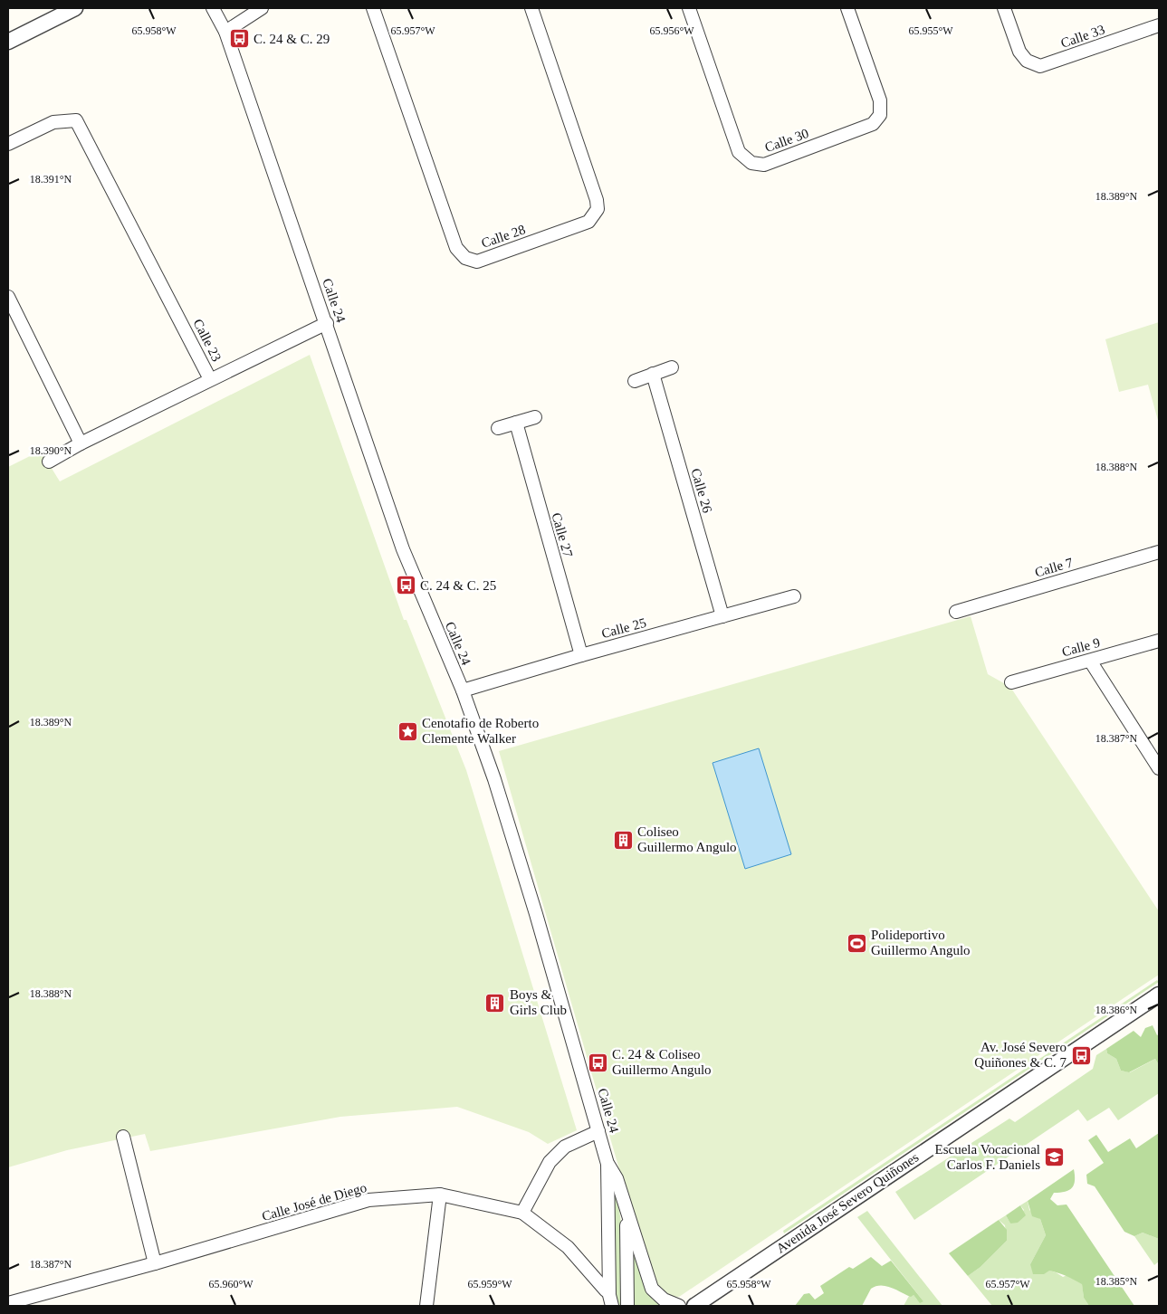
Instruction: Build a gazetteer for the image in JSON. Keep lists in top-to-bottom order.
{
  "streets": {
    "street": [
      "Calle 33",
      "Calle 30",
      "Calle 28",
      "Calle 24",
      "Calle 23",
      "Calle 26",
      "Calle 27",
      "Calle 7",
      "Calle 25",
      "Calle 9",
      "Calle José de Diego",
      "Avenida José Severo Quiñones"
    ]
  },
  "crossings": [
    ["Calle 24", "Calle 25"],
    ["Calle 26", "Calle 25"],
    ["Calle 27", "Calle 25"]
  ],
  "places": {
    "bus stop": [
      "C. 24 & C. 29",
      "C. 24 & C. 25",
      "Av. José Severo Quiñones & C. 7",
      "C. 24 & Coliseo Guillermo Angulo"
    ],
    "place": ["Cenotafio de Roberto Clemente Walker"],
    "building": ["Coliseo Guillermo Angulo", "Boys & Girls Club"],
    "sports": ["Polideportivo Guillermo Angulo"],
    "school or university": ["Escuela Vocacional Carlos F. Daniels"]
  },
  "coordinates": [
    "65.958°W",
    "65.957°W",
    "65.955°W",
    "65.956°W",
    "18.391°N",
    "18.389°N",
    "18.390°N",
    "18.388°N",
    "18.387°N",
    "18.386°N",
    "18.385°N",
    "65.960°W",
    "65.959°W"
  ]
}
